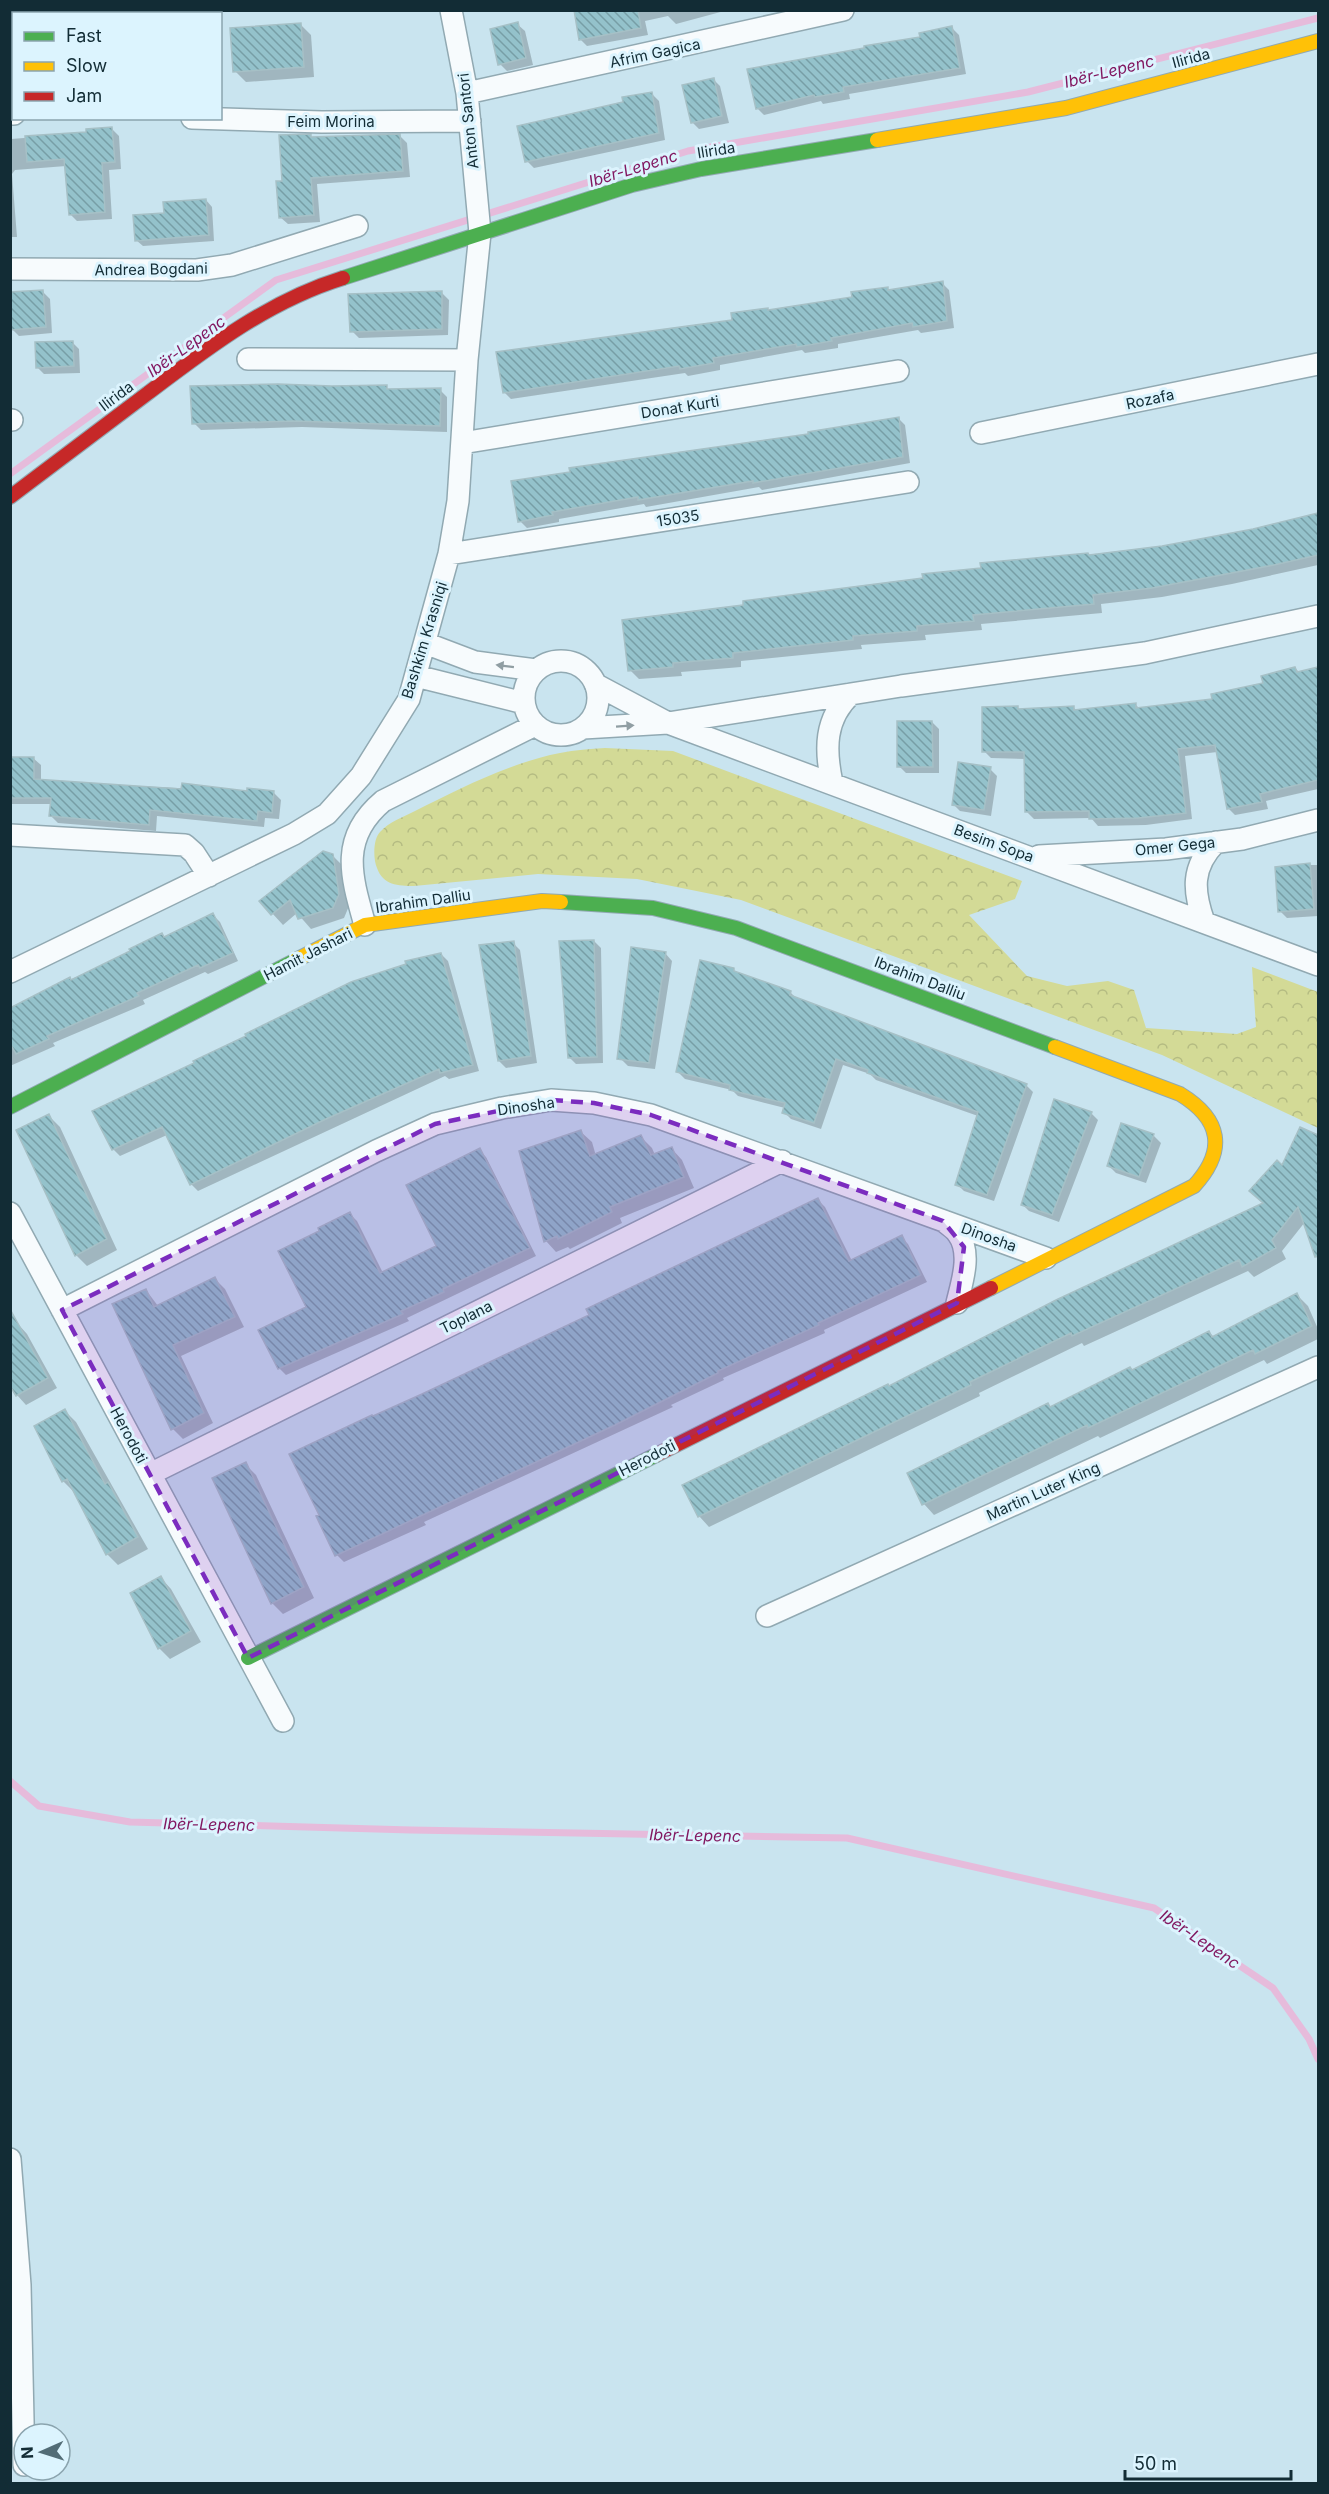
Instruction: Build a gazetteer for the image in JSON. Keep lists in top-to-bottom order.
{
  "streets": {
    "street": [
      "Afrim Gagica",
      "Ilirida",
      "Feim Morina",
      "Anton Santori",
      "Andrea Bogdani",
      "Rozafa",
      "Donat Kurti",
      "15035",
      "Bashkim Krasniqi",
      "Besim Sopa",
      "Omer Gega",
      "Ibrahim Dalliu",
      "Hamit Jashari",
      "Dinosha",
      "Toplana",
      "Herodoti",
      "Martin Luter King"
    ]
  },
  "crossings": [
    ["Afrim Gagica", "Anton Santori"],
    ["Ilirida", "Anton Santori"],
    ["Ilirida", "Bashkim Krasniqi"],
    ["Feim Morina", "Anton Santori"],
    ["Anton Santori", "Bashkim Krasniqi"],
    ["Donat Kurti", "Bashkim Krasniqi"],
    ["15035", "Bashkim Krasniqi"],
    ["Bashkim Krasniqi", "Besim Sopa"],
    ["Besim Sopa", "Omer Gega"],
    ["Besim Sopa", "Hamit Jashari"],
    ["Ibrahim Dalliu", "Hamit Jashari"],
    ["Ibrahim Dalliu", "Dinosha"],
    ["Ibrahim Dalliu", "Herodoti"],
    ["Dinosha", "Toplana"],
    ["Dinosha", "Herodoti"],
    ["Toplana", "Herodoti"]
  ],
  "water": ["Ibër-Lepenc"],
  "legend": ["Fast", "Slow", "Jam"],
  "scale_bar": "50 m",
  "north": "left"
}
